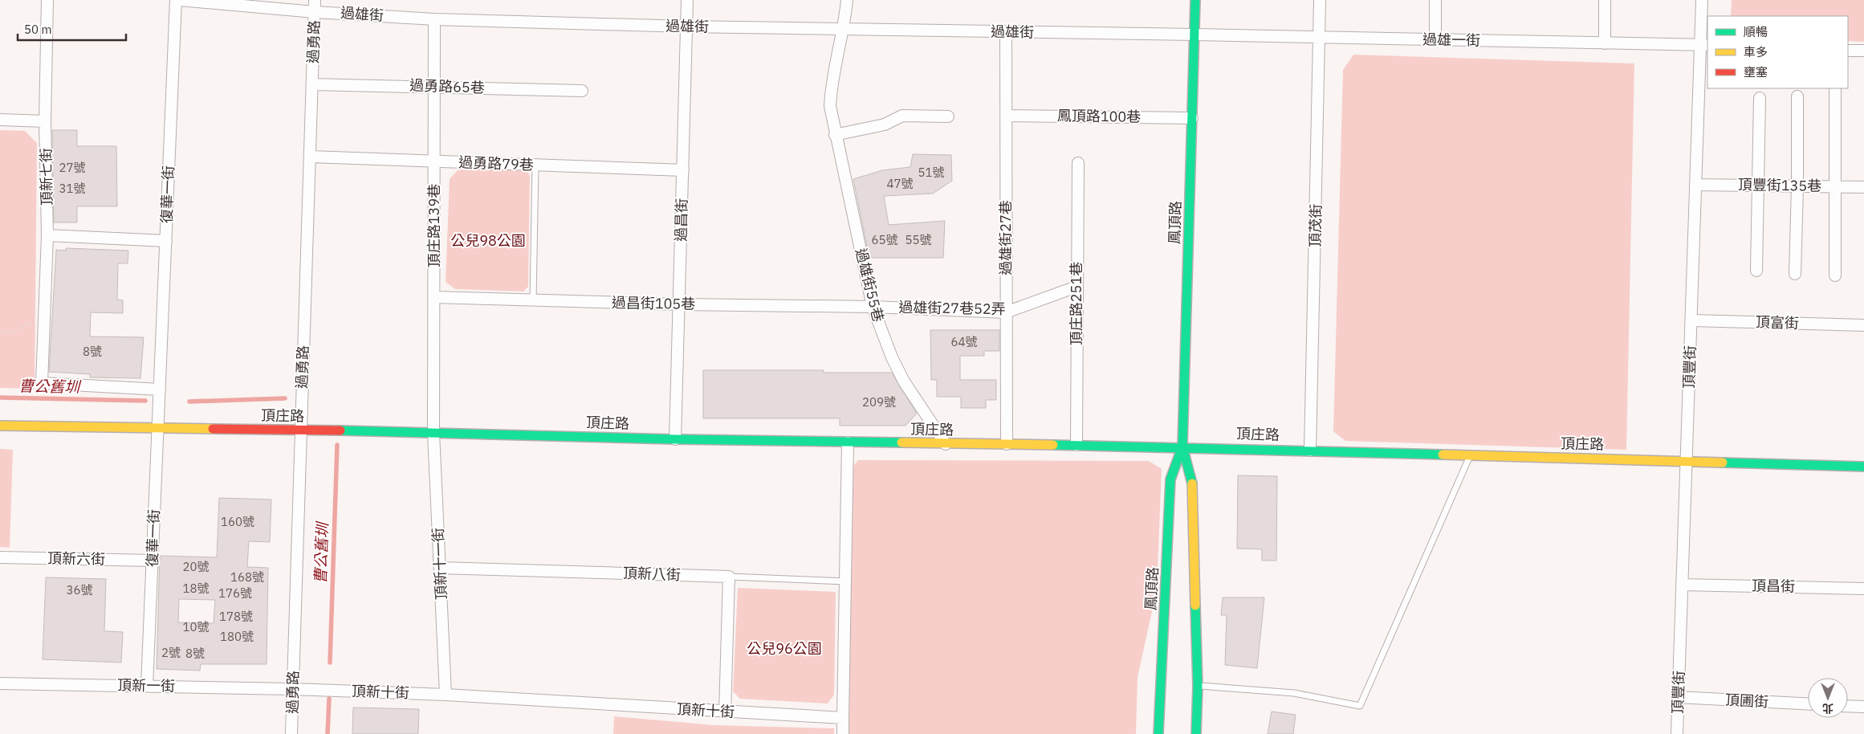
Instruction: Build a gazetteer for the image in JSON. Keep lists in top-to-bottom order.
{
  "streets": {
    "street": [
      "過雄街",
      "過雄一街",
      "過勇路",
      "過勇路65巷",
      "鳳頂路100巷",
      "過勇路79巷",
      "頂新七街",
      "頂豐街135巷",
      "復華一街",
      "過昌街",
      "鳳頂路",
      "頂庄路139巷",
      "頂茂街",
      "過雄街27巷",
      "過雄街55巷",
      "過昌街105巷",
      "頂庄路251巷",
      "過雄街27巷52弄",
      "頂富街",
      "頂豐街",
      "頂庄路",
      "頂新六街",
      "頂新十一街",
      "頂新八街",
      "頂昌街",
      "頂新一街",
      "頂新十街",
      "頂圃街"
    ]
  },
  "crossings": [
    ["過雄街", "過雄一街"],
    ["過雄街", "過勇路"],
    ["過雄街", "過昌街"],
    ["過雄街", "鳳頂路"],
    ["過雄街", "頂庄路139巷"],
    ["過雄街", "過雄街27巷"],
    ["過雄街", "過雄街55巷"],
    ["過雄一街", "鳳頂路"],
    ["過雄一街", "頂茂街"],
    ["過雄一街", "頂豐街"],
    ["過勇路", "過勇路65巷"],
    ["過勇路", "過勇路79巷"],
    ["過勇路", "頂庄路"],
    ["過勇路", "頂新一街"],
    ["過勇路", "頂新十街"],
    ["過勇路65巷", "頂庄路139巷"],
    ["鳳頂路100巷", "鳳頂路"],
    ["鳳頂路100巷", "過雄街27巷"],
    ["過勇路79巷", "過昌街"],
    ["過勇路79巷", "頂庄路139巷"],
    ["頂豐街135巷", "頂豐街"],
    ["復華一街", "頂庄路"],
    ["復華一街", "頂新六街"],
    ["復華一街", "頂新一街"],
    ["過昌街", "過昌街105巷"],
    ["過昌街", "頂庄路"],
    ["鳳頂路", "頂庄路"],
    ["頂庄路139巷", "過昌街105巷"],
    ["頂庄路139巷", "頂庄路"],
    ["頂庄路139巷", "頂新十一街"],
    ["頂茂街", "頂庄路"],
    ["過雄街27巷", "過雄街27巷52弄"],
    ["過雄街27巷", "頂庄路"],
    ["過雄街55巷", "過昌街105巷"],
    ["過雄街55巷", "過雄街27巷52弄"],
    ["過雄街55巷", "頂庄路"],
    ["過昌街105巷", "過雄街27巷52弄"],
    ["頂庄路251巷", "過雄街27巷52弄"],
    ["頂庄路251巷", "頂庄路"],
    ["頂富街", "頂豐街"],
    ["頂豐街", "頂庄路"],
    ["頂豐街", "頂昌街"],
    ["頂豐街", "頂圃街"],
    ["頂庄路", "頂新十一街"],
    ["頂新十一街", "頂新八街"],
    ["頂新十一街", "頂新十街"],
    ["頂新一街", "頂新十街"]
  ],
  "water": ["曹公舊圳"],
  "parks": ["公兒98公園", "公兒96公園"],
  "house_numbers": [
    "27號",
    "51號",
    "47號",
    "31號",
    "65號",
    "55號",
    "64號",
    "8號",
    "209號",
    "160號",
    "20號",
    "168號",
    "18號",
    "36號",
    "176號",
    "178號",
    "10號",
    "180號",
    "2號",
    "8號"
  ],
  "legend": ["順暢", "車多", "壅塞"],
  "scale_bar": "50 m",
  "north": "bottom"
}
